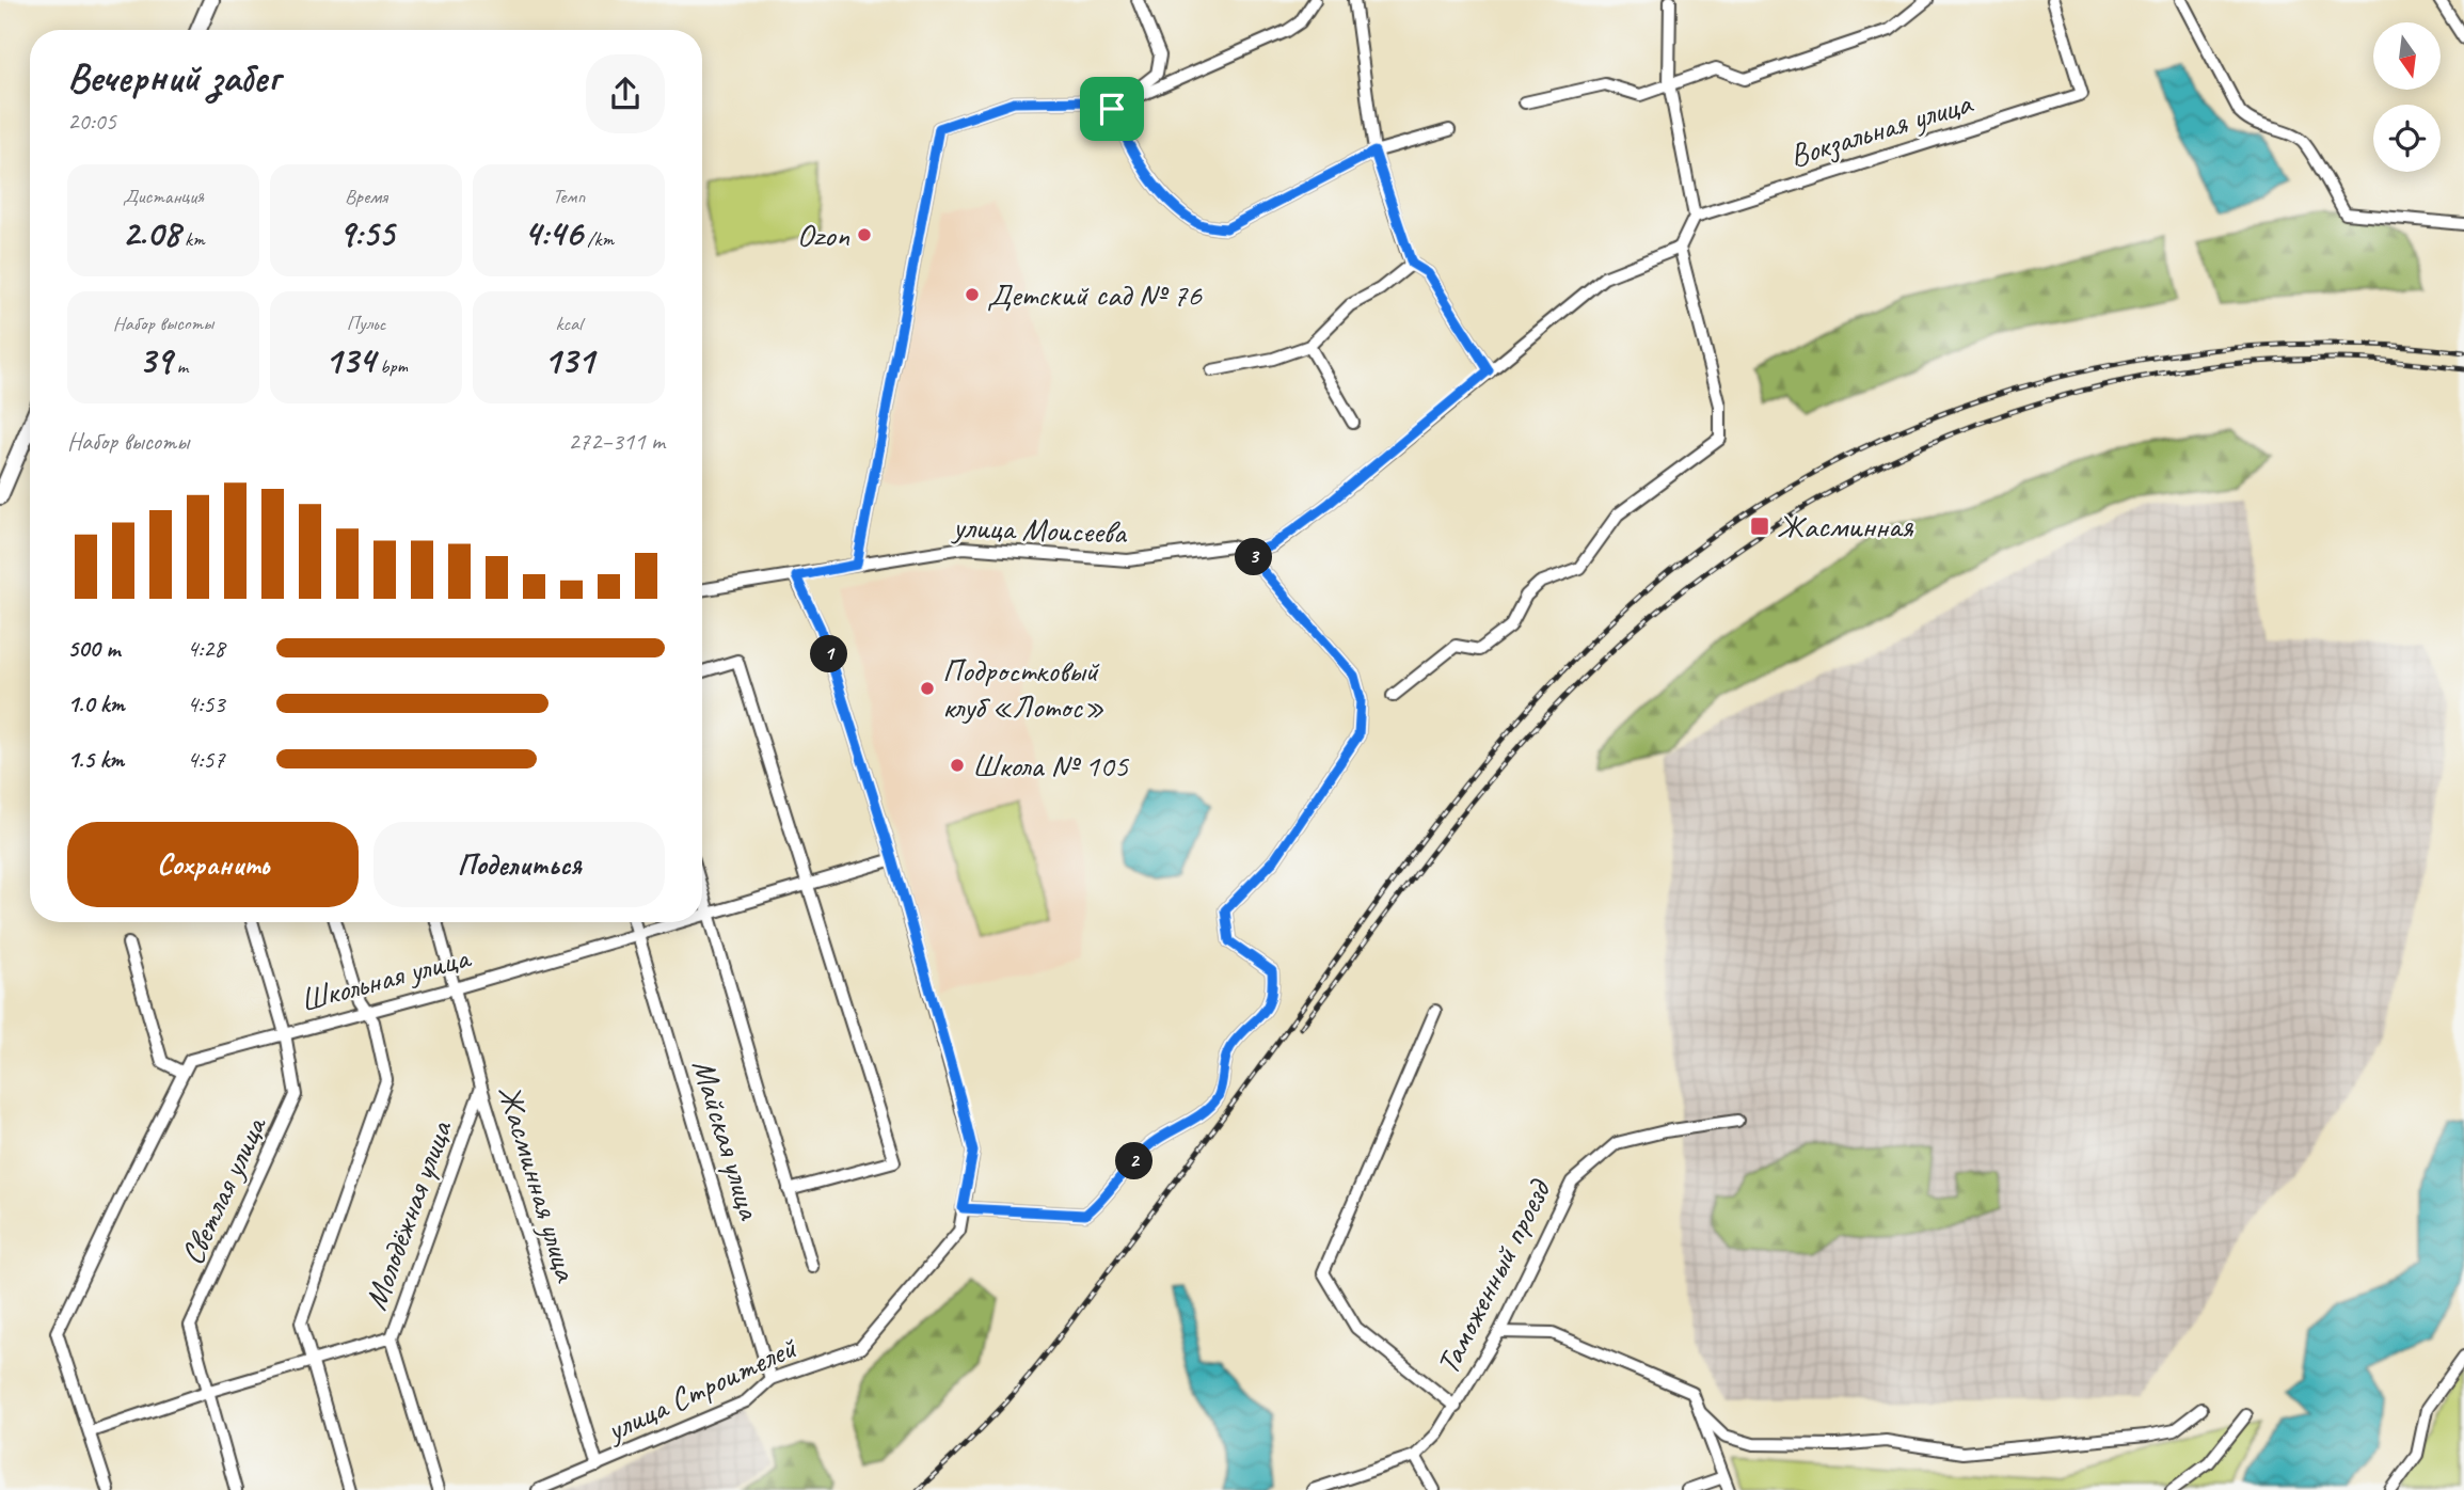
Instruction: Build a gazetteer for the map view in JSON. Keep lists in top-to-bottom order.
{
  "streets": {
    "street": [
      "Вокзальная улица",
      "улица Моисеева",
      "Школьная улица",
      "Майская улица",
      "Жасминная улица",
      "Светлая улица",
      "Молодёжная улица",
      "Таможенный проезд",
      "улица Строителей"
    ]
  },
  "crossings": [
    ["улица Моисеева", "улица Строителей"],
    ["Школьная улица", "Майская улица"],
    ["Школьная улица", "Жасминная улица"],
    ["Школьная улица", "Светлая улица"],
    ["Школьная улица", "улица Строителей"],
    ["Майская улица", "улица Строителей"],
    ["Жасминная улица", "Молодёжная улица"],
    ["Жасминная улица", "улица Строителей"]
  ],
  "places": {
    "other": [
      "Ozon",
      "Детский сад № 76",
      "Подростковый клуб «Лотос»",
      "Школа № 105"
    ],
    "transit": ["Жасминная"]
  },
  "north": "bottom",
  "page": {
    "heading": ["Вечерний забег", "20:05"],
    "stats": [
      ["Дистанция", "2.08 km"],
      ["Время", "9:55"],
      ["Темп", "4:46 /km"],
      ["Набор высоты", "39 m"],
      ["Пульс", "134 bpm"],
      ["kcal", "131"]
    ],
    "chart": ["Набор высоты", "272–311 m"],
    "pins": ["3", "1", "2"],
    "list": [
      {
        "name": "500 m",
        "note": "4:28"
      },
      {
        "name": "1.0 km",
        "note": "4:53"
      },
      {
        "name": "1.5 km",
        "note": "4:57"
      }
    ],
    "buttons": ["Сохранить", "Поделиться"]
  }
}
